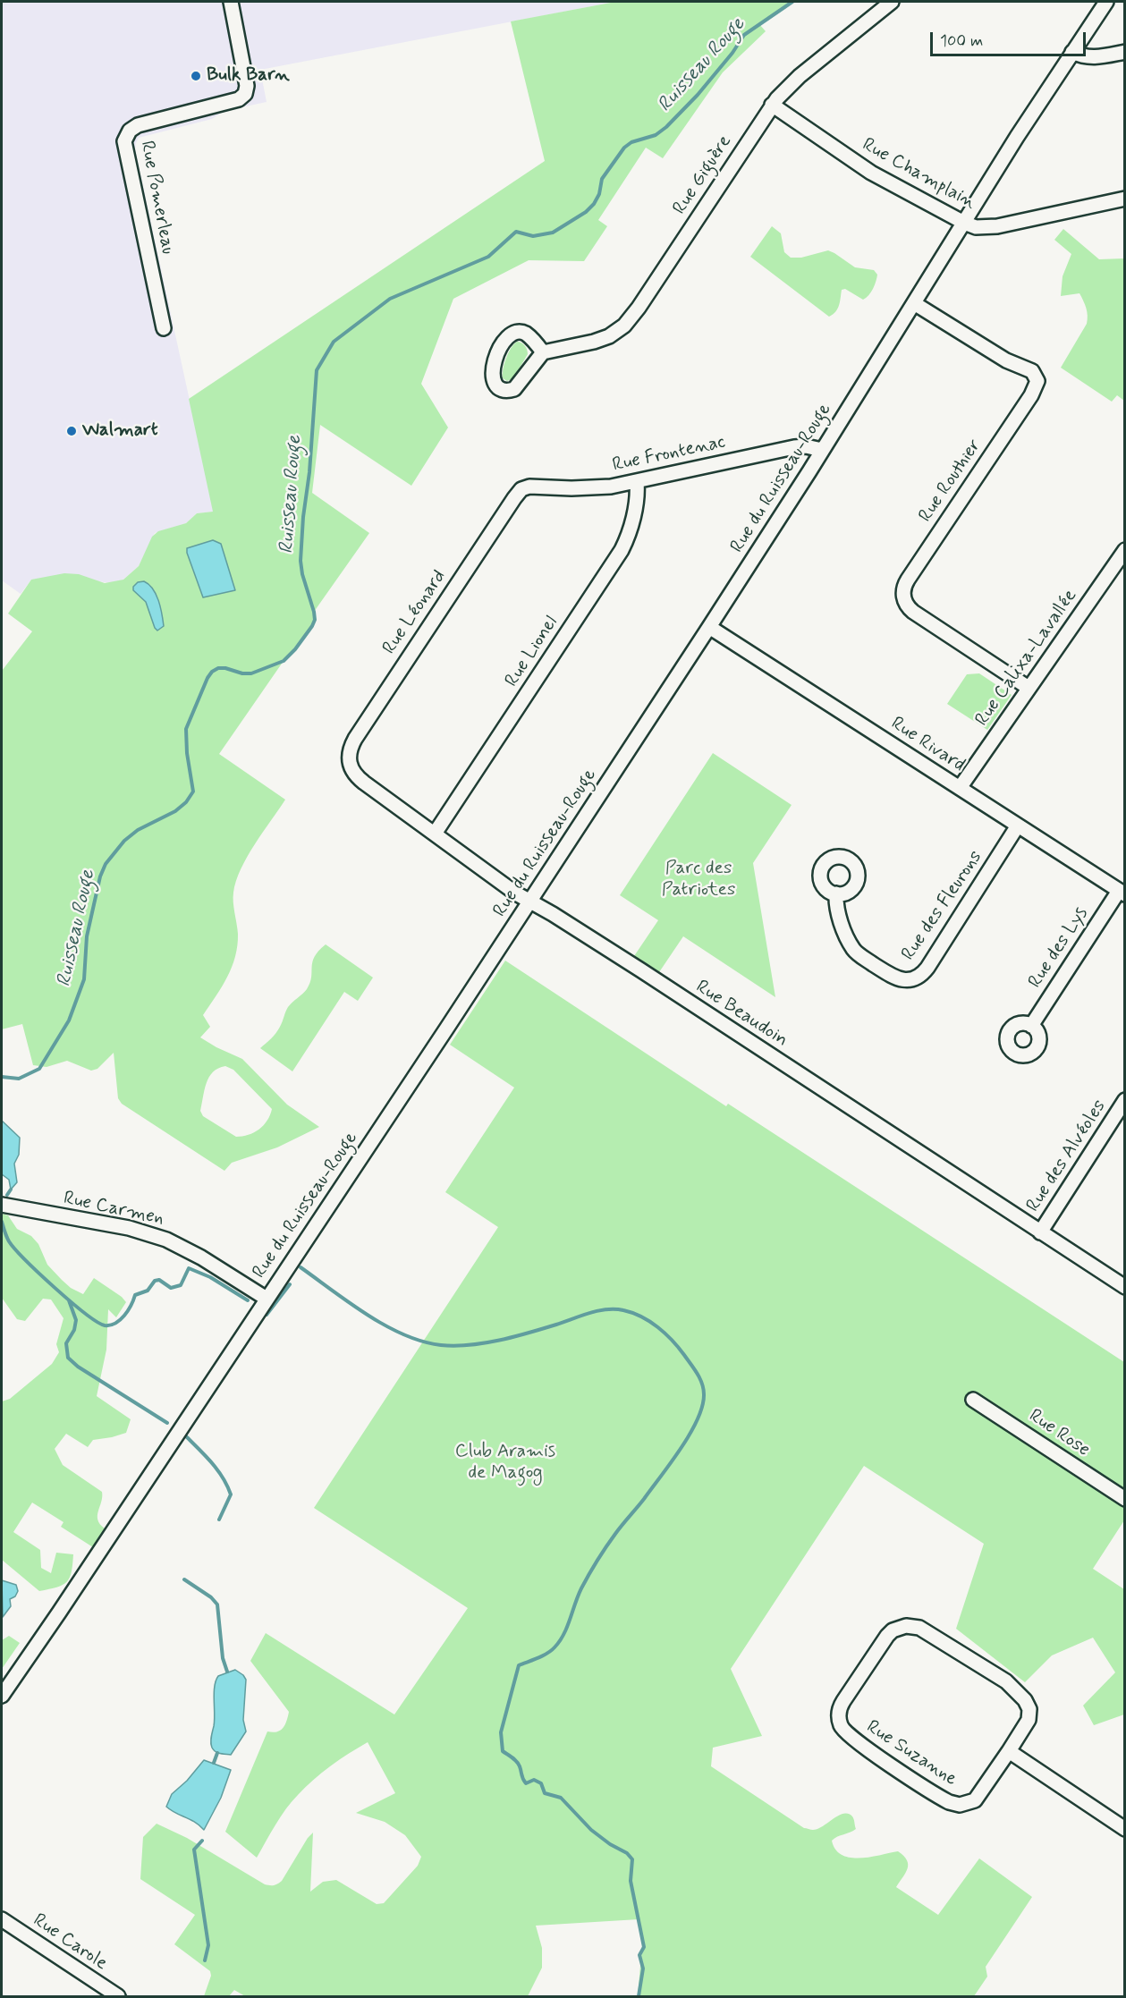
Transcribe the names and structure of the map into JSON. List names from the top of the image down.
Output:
{
  "streets": {
    "street": [
      "Rue Champlain",
      "Rue Giguère",
      "Rue Pomerleau",
      "Rue Frontenac",
      "Rue du Ruisseau-Rouge",
      "Rue Routhier",
      "Rue Léonard",
      "Rue Lionel",
      "Rue Calixa-Lavallée",
      "Rue Rivard",
      "Rue des Fleurons",
      "Rue des Lys",
      "Rue Beaudoin",
      "Rue des Alvéoles",
      "Rue Carmen",
      "Rue Rose",
      "Rue Suzanne",
      "Rue Carole"
    ]
  },
  "crossings": [
    ["Rue Champlain", "Rue Giguère"],
    ["Rue Champlain", "Rue du Ruisseau-Rouge"],
    ["Rue Frontenac", "Rue du Ruisseau-Rouge"],
    ["Rue Frontenac", "Rue Léonard"],
    ["Rue Frontenac", "Rue Lionel"],
    ["Rue du Ruisseau-Rouge", "Rue Routhier"],
    ["Rue du Ruisseau-Rouge", "Rue Rivard"],
    ["Rue du Ruisseau-Rouge", "Rue Beaudoin"],
    ["Rue du Ruisseau-Rouge", "Rue Carmen"],
    ["Rue Routhier", "Rue Calixa-Lavallée"],
    ["Rue Léonard", "Rue Beaudoin"],
    ["Rue Lionel", "Rue Beaudoin"],
    ["Rue Calixa-Lavallée", "Rue Rivard"],
    ["Rue Rivard", "Rue des Fleurons"],
    ["Rue Rivard", "Rue des Lys"],
    ["Rue Beaudoin", "Rue des Alvéoles"]
  ],
  "water": ["Ruisseau Rouge"],
  "parks": ["Parc des Patriotes", "Club Aramis de Magog"],
  "places": ["Bulk Barn", "Walmart"],
  "scale_bar": "100 m"
}
